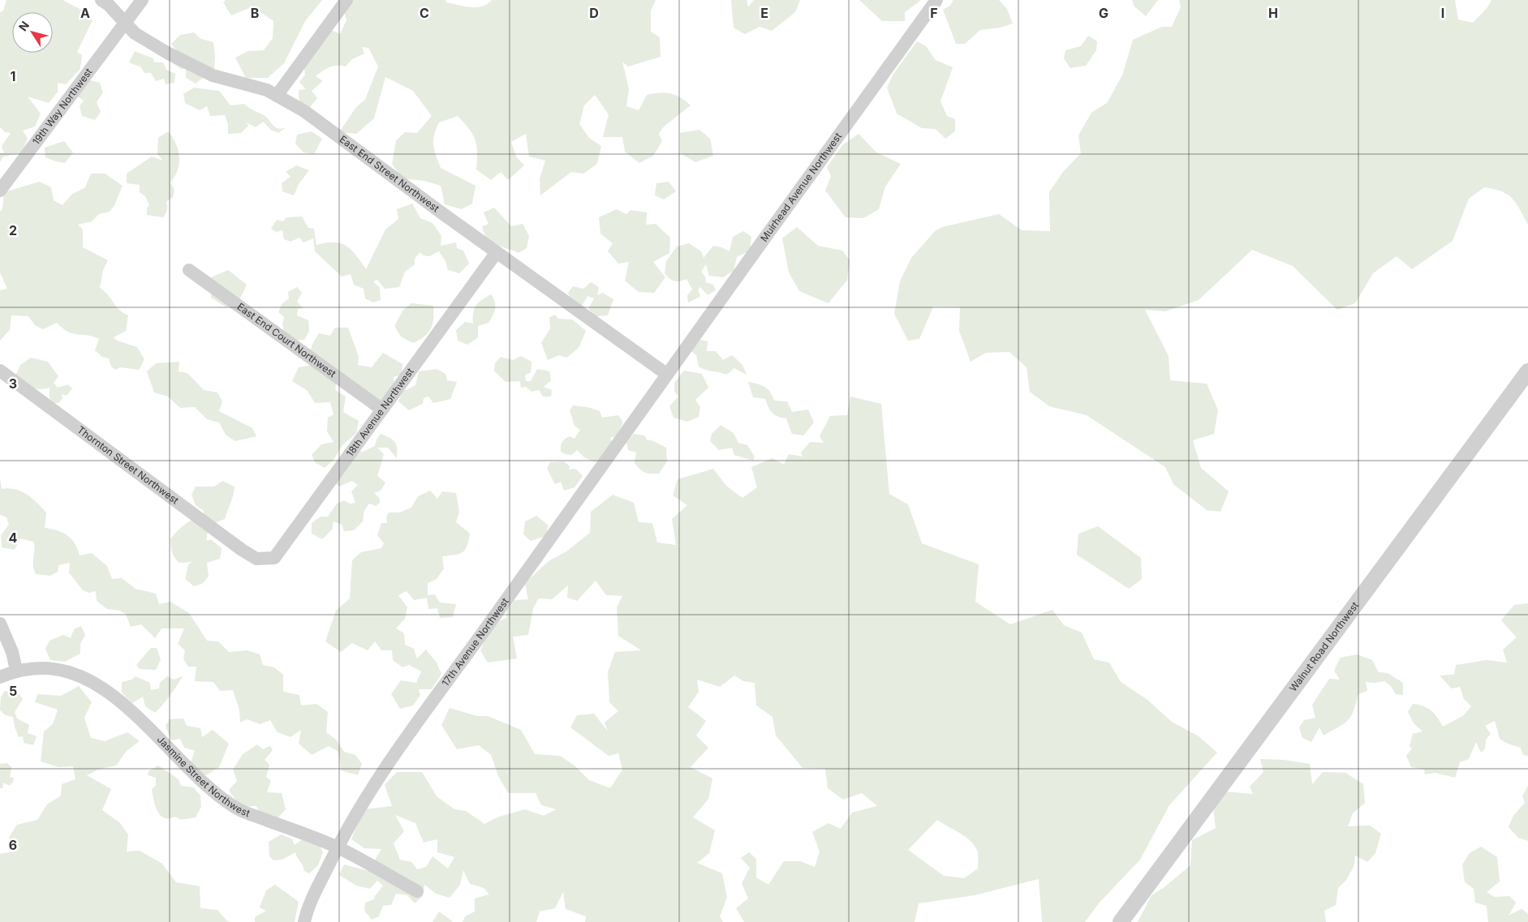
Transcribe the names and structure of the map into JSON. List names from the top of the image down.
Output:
{
  "streets": {
    "street": [
      "19th Way Northwest",
      "East End Street Northwest",
      "Muirhead Avenue Northwest",
      "East End Court Northwest",
      "18th Avenue Northwest",
      "Thornton Street Northwest",
      "17th Avenue Northwest",
      "Walnut Road Northwest",
      "Jasmine Street Northwest"
    ]
  },
  "crossings": [
    ["19th Way Northwest", "East End Street Northwest"],
    ["East End Street Northwest", "Muirhead Avenue Northwest"],
    ["East End Street Northwest", "18th Avenue Northwest"],
    ["East End Street Northwest", "17th Avenue Northwest"],
    ["Muirhead Avenue Northwest", "17th Avenue Northwest"],
    ["East End Court Northwest", "18th Avenue Northwest"],
    ["18th Avenue Northwest", "Thornton Street Northwest"],
    ["17th Avenue Northwest", "Jasmine Street Northwest"]
  ],
  "north": "top left",
  "grid": {
    "columns": [
      "A",
      "B",
      "C",
      "D",
      "E",
      "F",
      "G",
      "H",
      "I"
    ],
    "rows": [
      "1",
      "2",
      "3",
      "4",
      "5",
      "6"
    ]
  }
}
